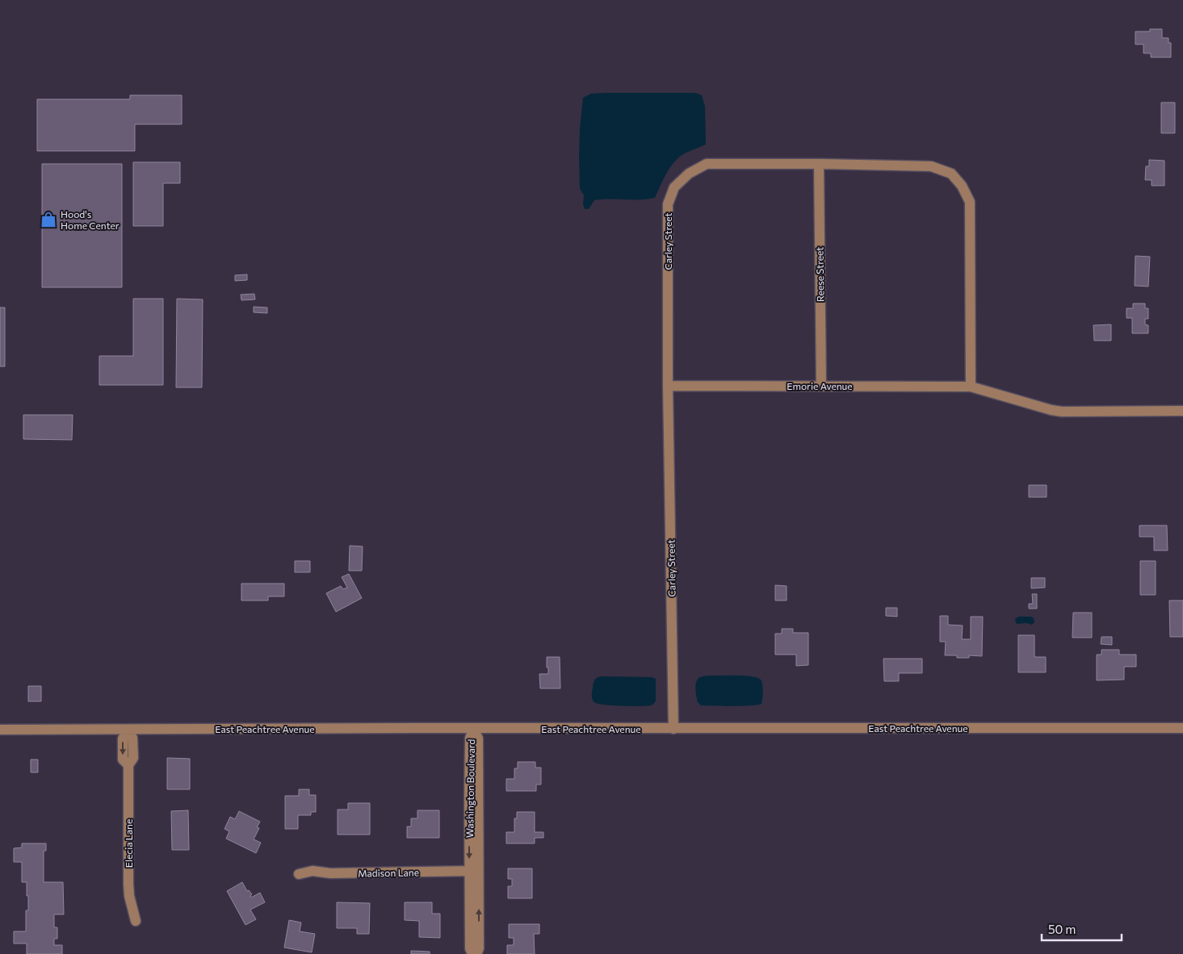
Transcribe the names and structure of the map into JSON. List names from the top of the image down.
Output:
{
  "streets": {
    "street": [
      "Carley Street",
      "Reese Street",
      "Emorie Avenue",
      "East Peachtree Avenue",
      "Washington Boulevard",
      "Elecia Lane",
      "Madison Lane"
    ]
  },
  "crossings": [
    ["Carley Street", "Reese Street"],
    ["Carley Street", "Emorie Avenue"],
    ["Carley Street", "East Peachtree Avenue"],
    ["Reese Street", "Emorie Avenue"],
    ["East Peachtree Avenue", "Washington Boulevard"],
    ["East Peachtree Avenue", "Elecia Lane"],
    ["Washington Boulevard", "Madison Lane"]
  ],
  "places": {
    "shop": ["Hood's Home Center"]
  },
  "scale_bar": "50 m"
}
